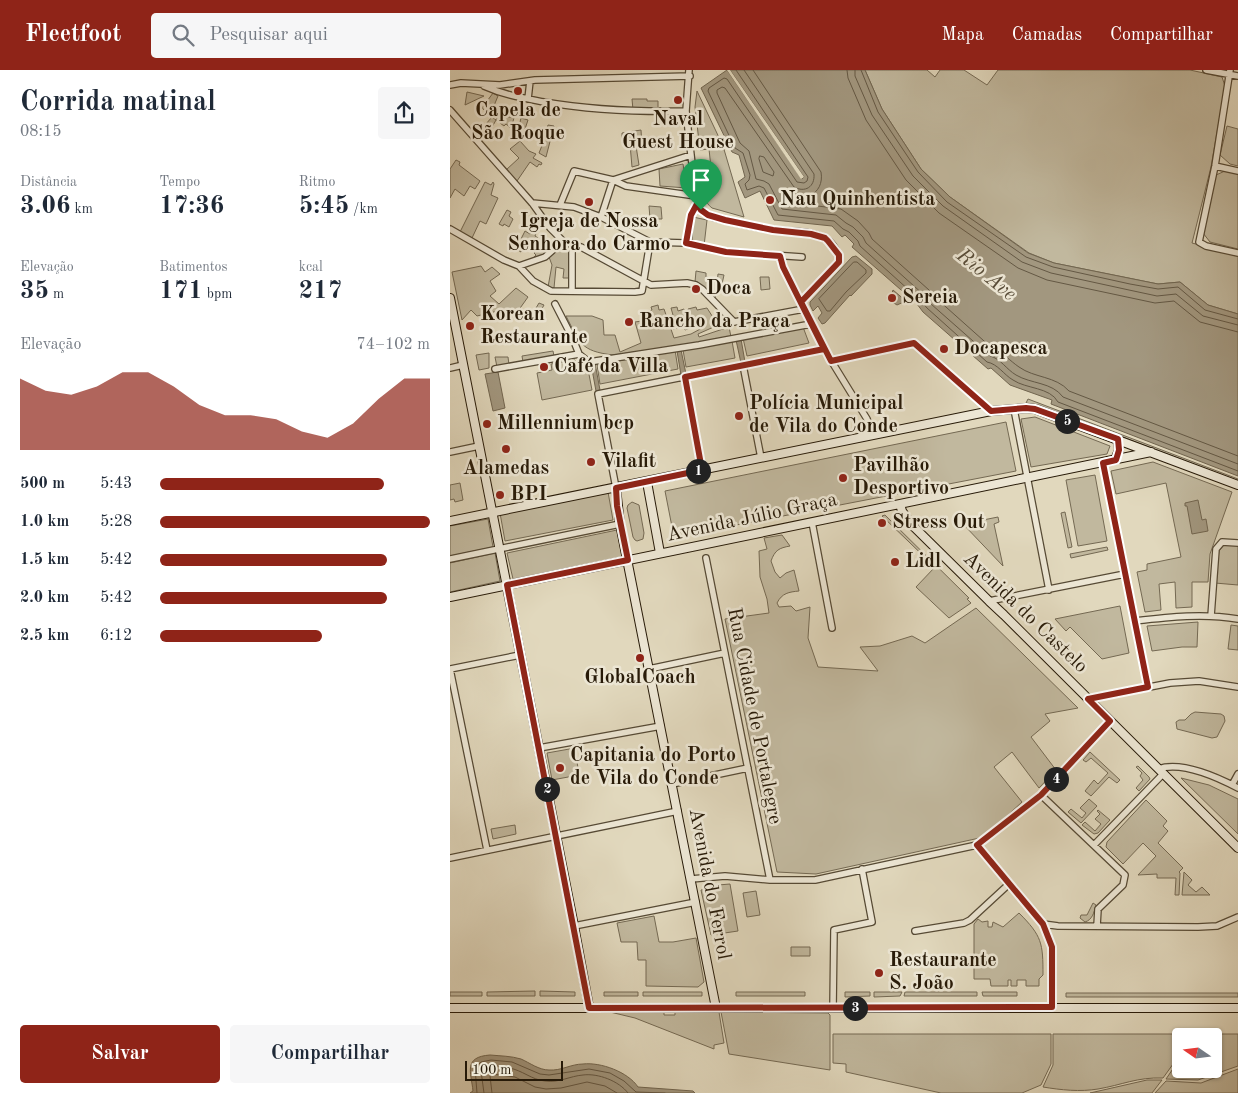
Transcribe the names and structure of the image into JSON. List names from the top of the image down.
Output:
{
  "streets": {
    "street": [
      "Avenida Júlio Graça",
      "Avenida do Castelo",
      "Rua Cidade de Portalegre",
      "Avenida do Ferrol"
    ]
  },
  "crossings": [
    ["Avenida Júlio Graça", "Avenida do Castelo"],
    ["Avenida Júlio Graça", "Avenida do Ferrol"]
  ],
  "water": ["Rio Ave"],
  "places": [
    "Capela de São Roque",
    "Naval Guest House",
    "Nau Quinhentista",
    "Igreja de Nossa Senhora do Carmo",
    "Doca",
    "Sereia",
    "Rancho da Praça",
    "Korean Restaurante",
    "Docapesca",
    "Café da Villa",
    "Polícia Municipal de Vila do Conde",
    "Millennium bcp",
    "Alamedas",
    "Vilafit",
    "Pavilhão Desportivo",
    "BPI",
    "Stress Out",
    "Lidl",
    "GlobalCoach",
    "Capitania do Porto de Vila do Conde",
    "Restaurante S. João"
  ],
  "scale_bar": "100 m",
  "north": "left",
  "page": {
    "header": "Fleetfoot",
    "search": "Pesquisar aqui",
    "nav": ["Mapa", "Camadas", "Compartilhar"],
    "heading": ["Corrida matinal", "08:15"],
    "stats": [
      ["Distância", "3.06 km"],
      ["Tempo", "17:36"],
      ["Ritmo", "5:45 /km"],
      ["Elevação", "35 m"],
      ["Batimentos", "171 bpm"],
      ["kcal", "217"]
    ],
    "chart": ["Elevação", "74–102 m"],
    "pins": [
      "5",
      "1",
      "4",
      "2",
      "3"
    ],
    "list": [
      {
        "name": "500 m",
        "note": "5:43"
      },
      {
        "name": "1.0 km",
        "note": "5:28"
      },
      {
        "name": "1.5 km",
        "note": "5:42"
      },
      {
        "name": "2.0 km",
        "note": "5:42"
      },
      {
        "name": "2.5 km",
        "note": "6:12"
      }
    ],
    "buttons": ["Salvar", "Compartilhar"],
    "scale": "100 m"
  }
}
